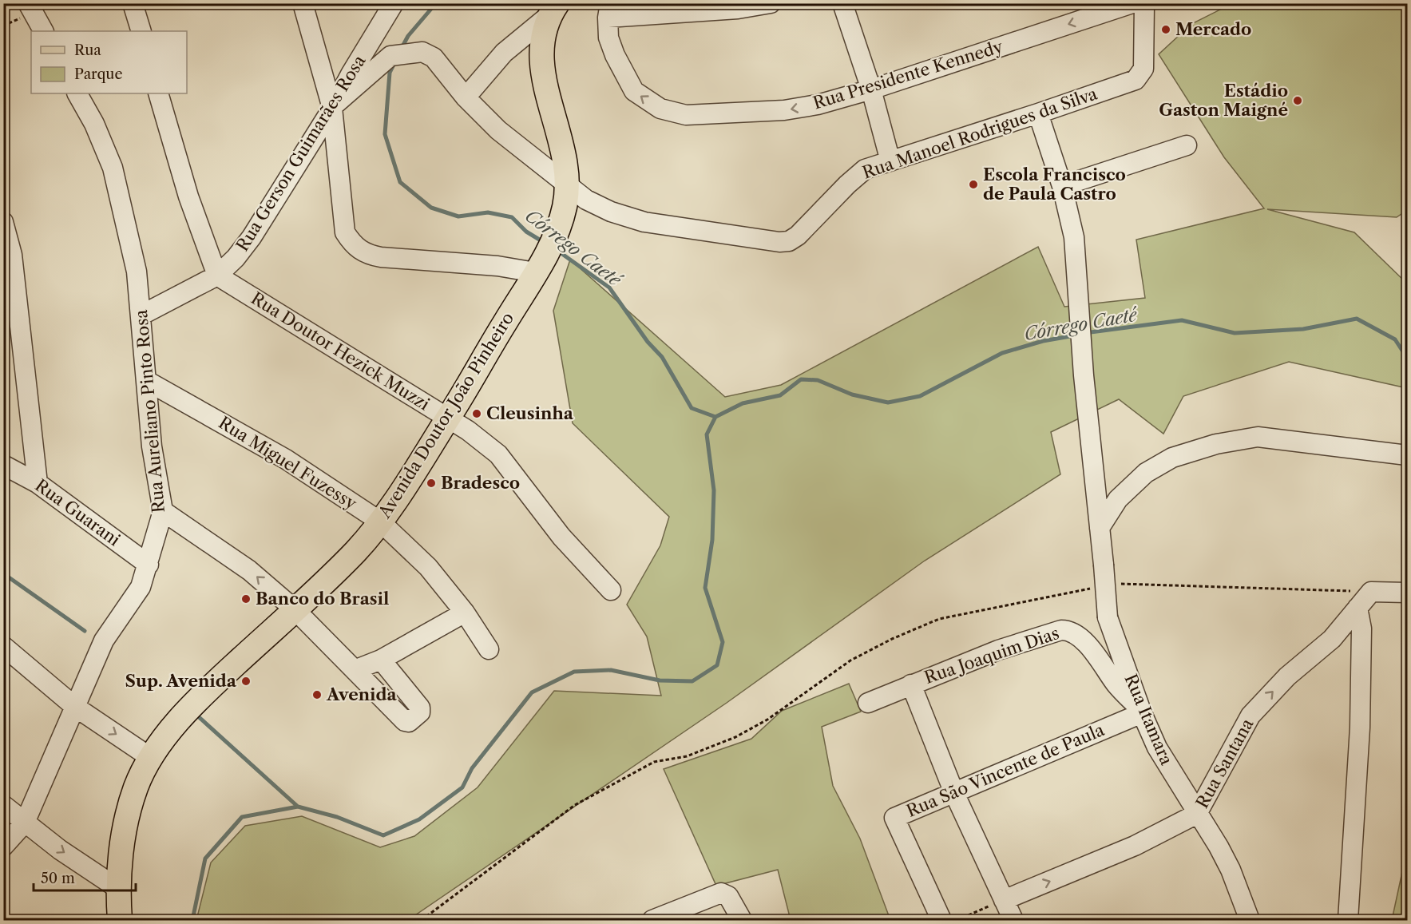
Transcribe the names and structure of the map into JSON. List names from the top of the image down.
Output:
{
  "streets": {
    "main road": ["Avenida Doutor João Pinheiro"],
    "street": [
      "Rua Presidente Kennedy",
      "Rua Manoel Rodrigues da Silva",
      "Rua Gerson Guimarães Rosa",
      "Rua Doutor Hezick Muzzi",
      "Rua Aureliano Pinto Rosa",
      "Rua Miguel Fuzessy",
      "Rua Guarani",
      "Rua Joaquim Dias",
      "Rua Itamara",
      "Rua Santana",
      "Rua São Vincente de Paula"
    ]
  },
  "crossings": [
    ["Rua Manoel Rodrigues da Silva", "Rua Gerson Guimarães Rosa"],
    ["Rua Manoel Rodrigues da Silva", "Avenida Doutor João Pinheiro"],
    ["Rua Gerson Guimarães Rosa", "Rua Doutor Hezick Muzzi"],
    ["Rua Gerson Guimarães Rosa", "Rua Aureliano Pinto Rosa"],
    ["Rua Doutor Hezick Muzzi", "Avenida Doutor João Pinheiro"],
    ["Rua Aureliano Pinto Rosa", "Rua Miguel Fuzessy"],
    ["Rua Aureliano Pinto Rosa", "Rua Guarani"],
    ["Avenida Doutor João Pinheiro", "Rua Miguel Fuzessy"],
    ["Rua Joaquim Dias", "Rua Itamara"],
    ["Rua Joaquim Dias", "Rua São Vincente de Paula"],
    ["Rua Itamara", "Rua Santana"],
    ["Rua Itamara", "Rua São Vincente de Paula"]
  ],
  "one_way": ["Rua Presidente Kennedy", "Rua Santana"],
  "water": ["Córrego Caeté"],
  "places": [
    "Mercado",
    "Estádio Gaston Maigné",
    "Escola Francisco de Paula Castro",
    "Cleusinha",
    "Bradesco",
    "Banco do Brasil",
    "Sup. Avenida",
    "Avenida"
  ],
  "legend": ["Rua", "Parque"],
  "scale_bar": "50 m"
}
